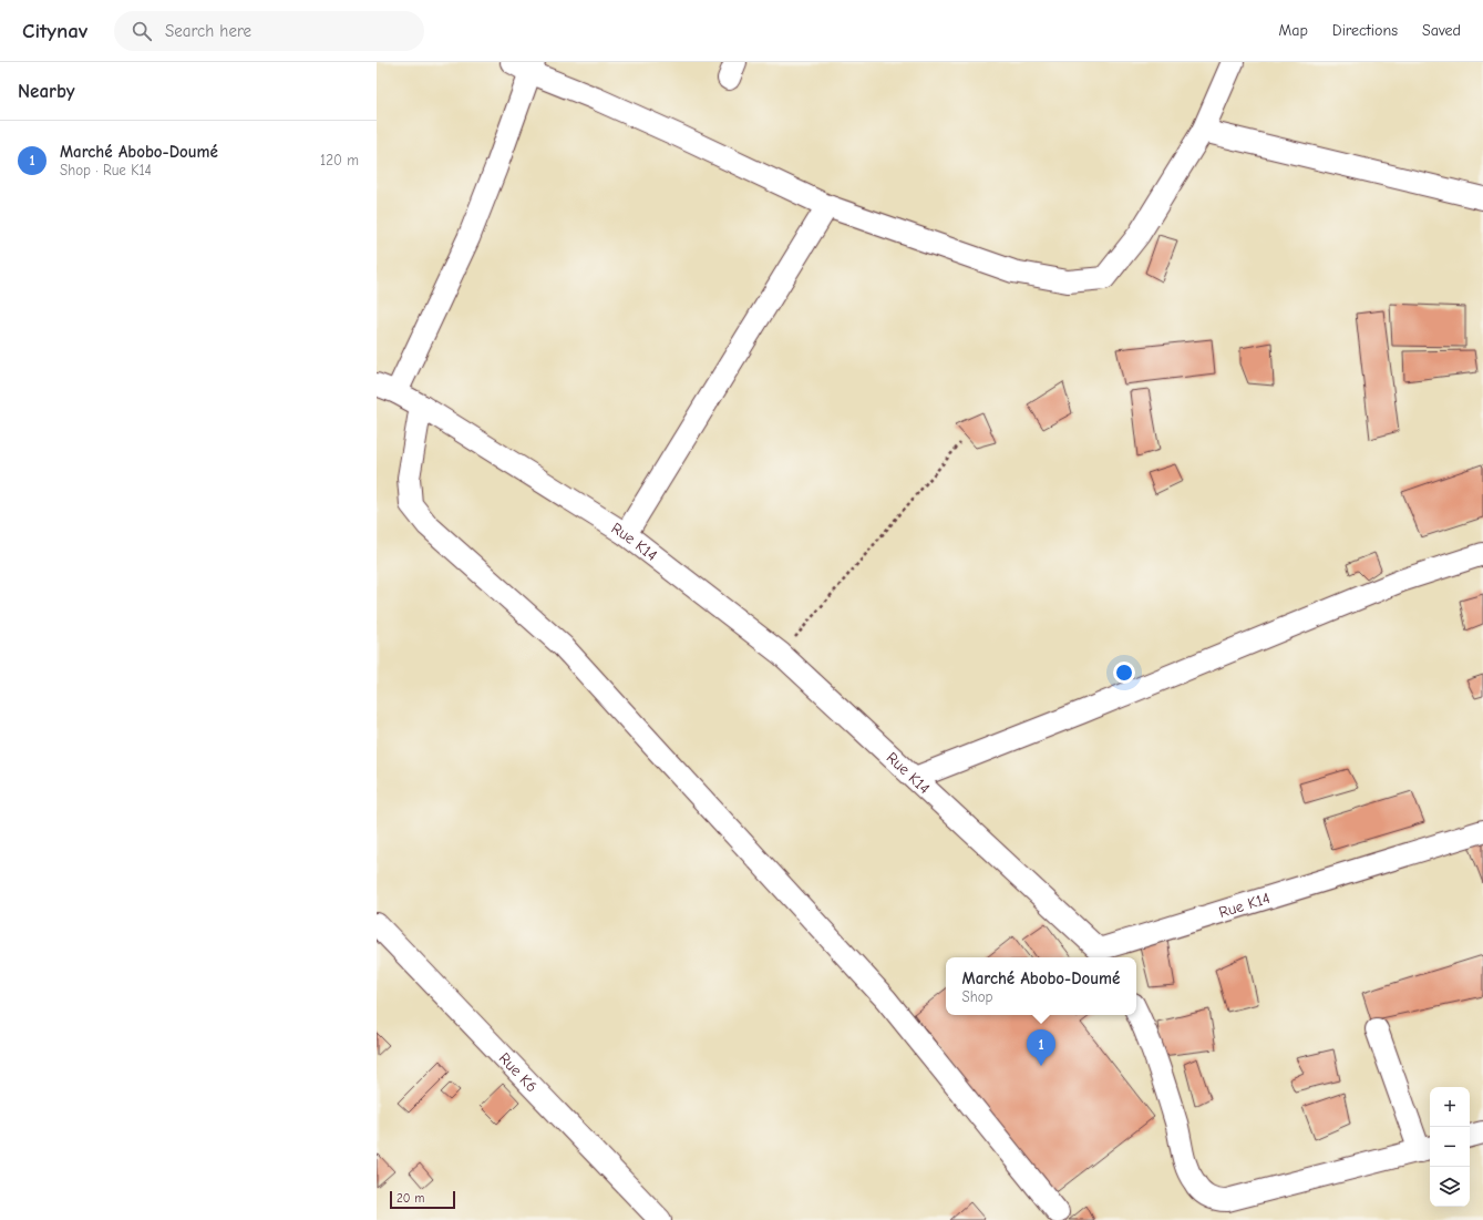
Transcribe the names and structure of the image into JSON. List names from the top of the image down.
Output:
{
  "streets": {
    "street": ["Rue K14", "Rue K6"]
  },
  "scale_bar": "20 m",
  "page": {
    "header": "Citynav",
    "search": "Search here",
    "nav": ["Map", "Directions", "Saved"],
    "heading": "Nearby",
    "list": [
      {
        "mark": "1",
        "name": "Marché Abobo-Doumé",
        "note": "Shop · Rue K14",
        "value": "120 m"
      }
    ],
    "popup": ["Marché Abobo-Doumé", "Shop"],
    "pins": "1",
    "map_buttons": ["+", "−"],
    "scale": "20 m"
  }
}
